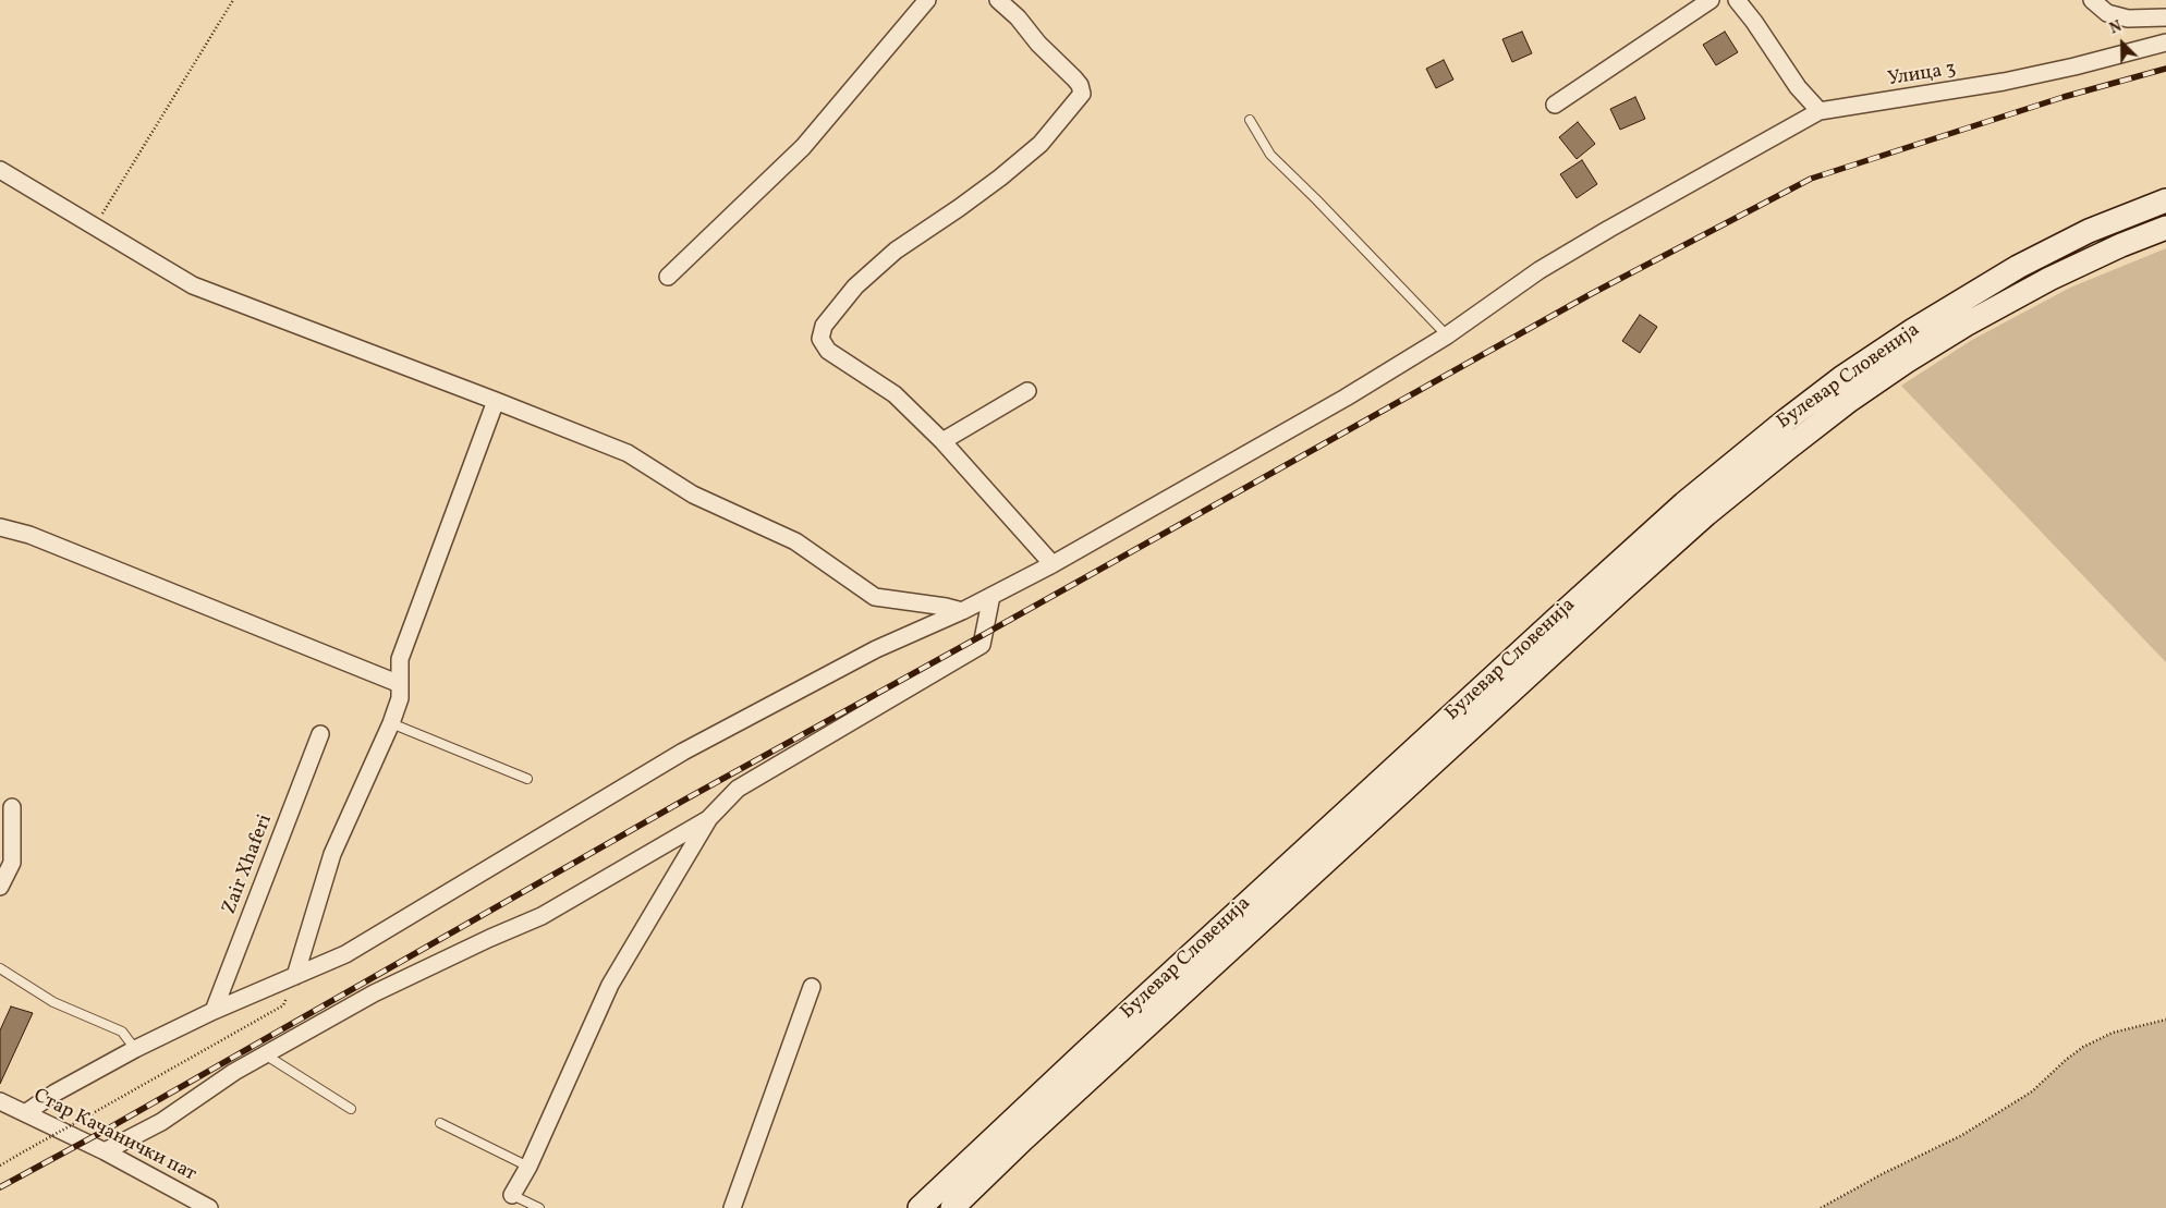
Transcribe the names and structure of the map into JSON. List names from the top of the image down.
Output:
{
  "streets": {
    "street": [
      "Улица 3",
      "Булевар Словенија",
      "Zair Xhaferi",
      "Стар Качанички пат"
    ]
  },
  "crossings": [
    ["Улица 3", "Zair Xhaferi"],
    ["Улица 3", "Стар Качанички пат"]
  ],
  "north": "top left"
}
